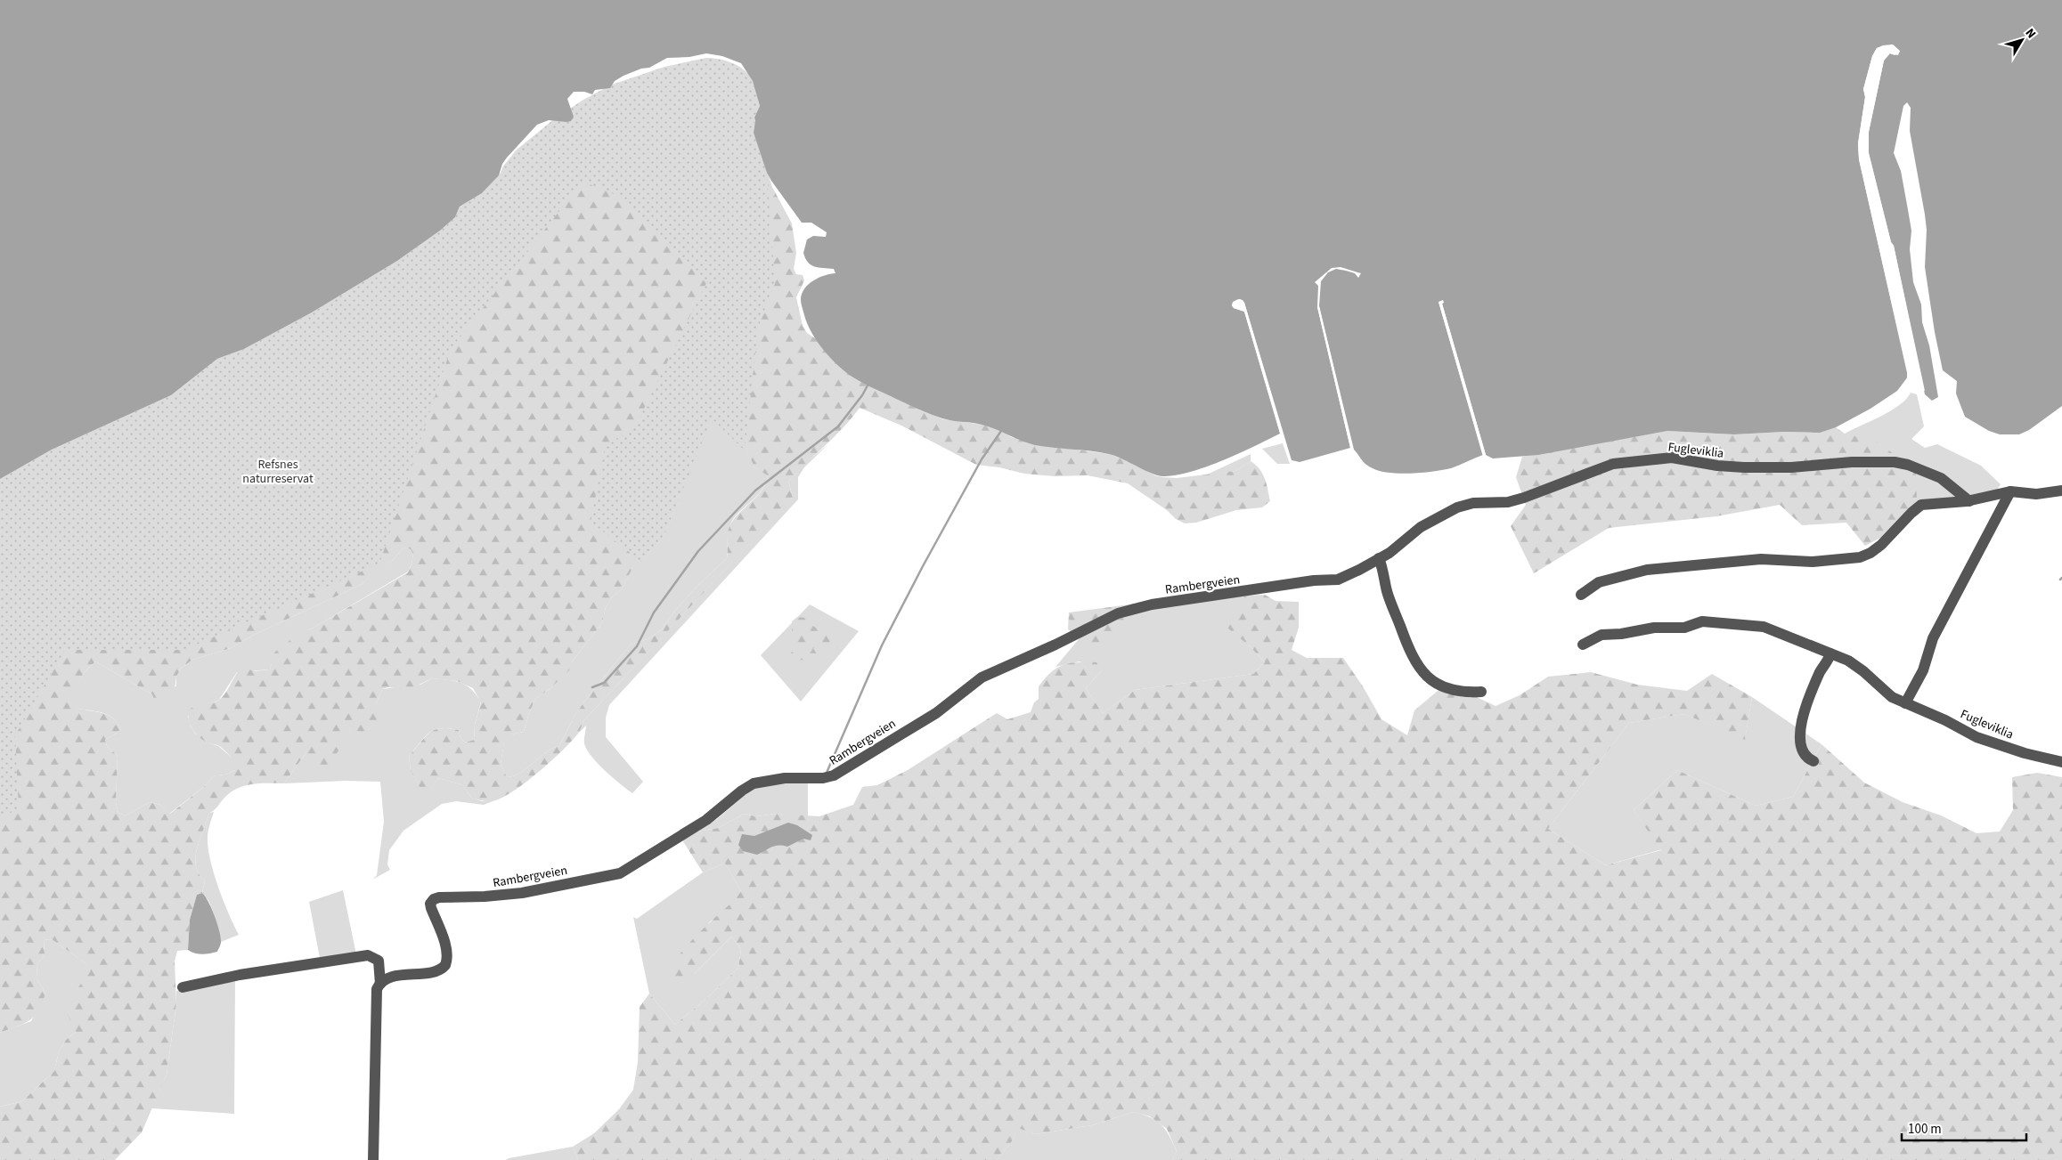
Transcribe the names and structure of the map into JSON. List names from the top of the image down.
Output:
{
  "streets": {
    "street": ["Fugleviklia", "Rambergveien"]
  },
  "crossings": [
    ["Fugleviklia", "Rambergveien"]
  ],
  "parks": ["Refsnes naturreservat"],
  "scale_bar": "100 m",
  "north": "top right"
}
